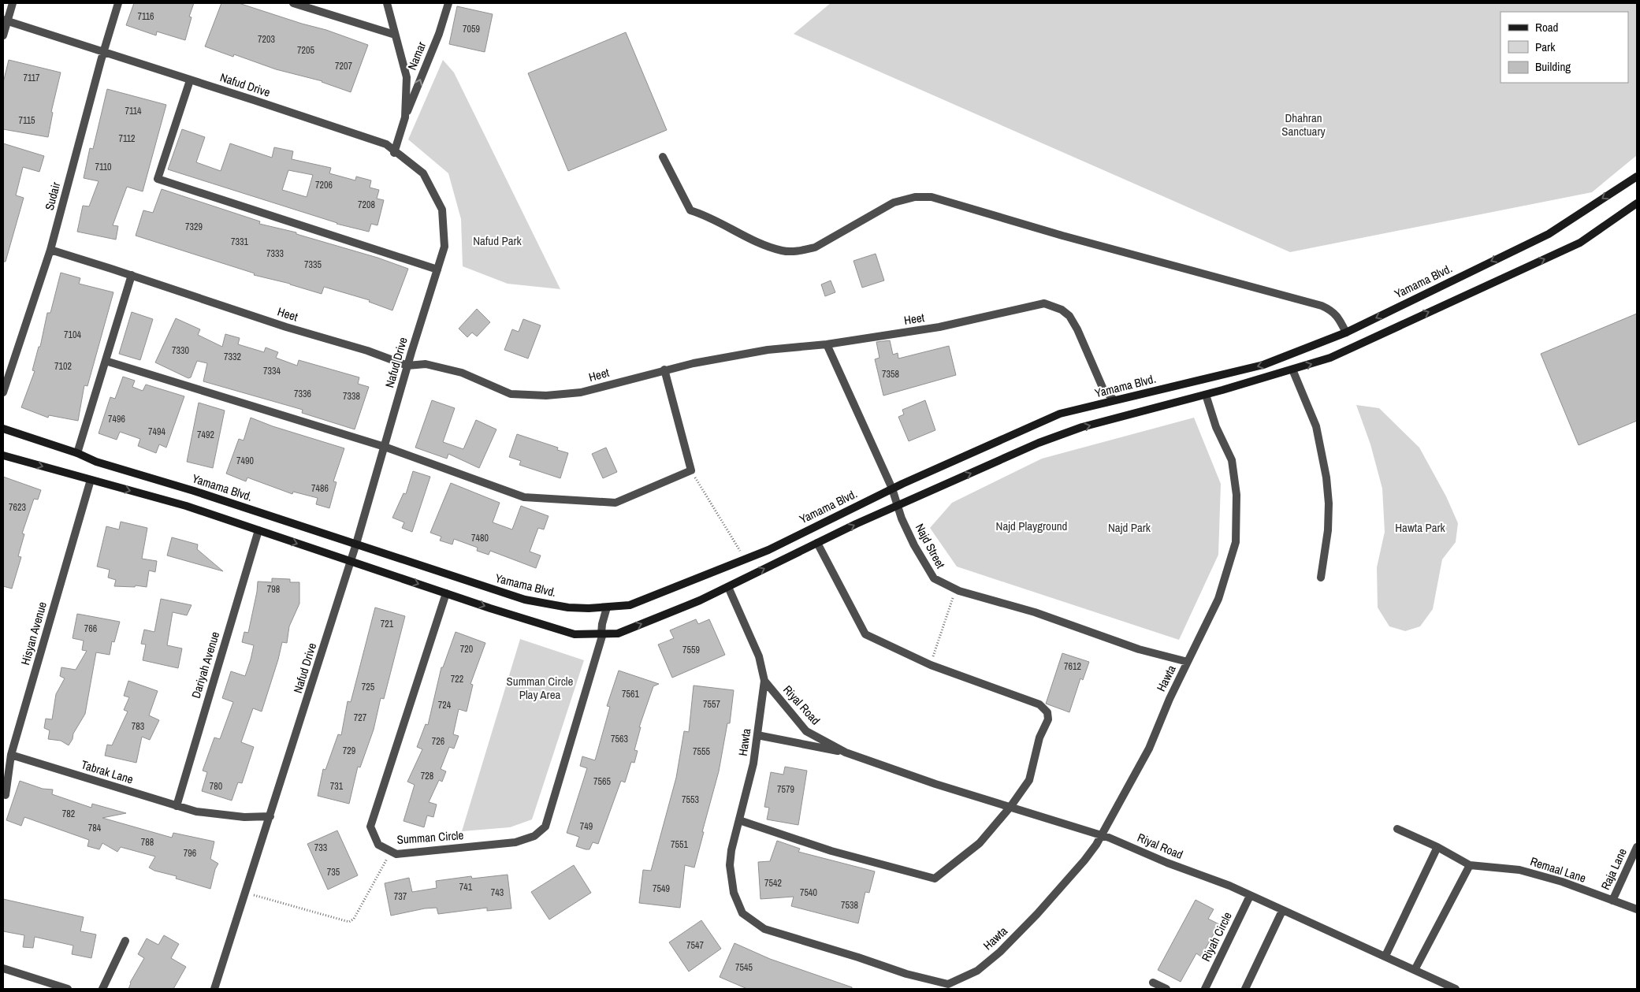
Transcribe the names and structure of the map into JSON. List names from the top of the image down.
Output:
{
  "streets": {
    "main road": ["Yamama Blvd."],
    "street": [
      "Namar",
      "Nafud Drive",
      "Sudair",
      "Heet",
      "Najd Street",
      "Hisyan Avenue",
      "Dariyah Avenue",
      "Hawta",
      "Riyal Road",
      "Tabrak Lane",
      "Summan Circle",
      "Raja Lane",
      "Remaal Lane",
      "Riyah Circle"
    ]
  },
  "crossings": [
    ["Namar", "Nafud Drive"],
    ["Nafud Drive", "Sudair"],
    ["Nafud Drive", "Yamama Blvd."],
    ["Nafud Drive", "Heet"],
    ["Nafud Drive", "Tabrak Lane"],
    ["Sudair", "Heet"],
    ["Yamama Blvd.", "Heet"],
    ["Yamama Blvd.", "Najd Street"],
    ["Yamama Blvd.", "Summan Circle"],
    ["Heet", "Najd Street"],
    ["Najd Street", "Hawta"],
    ["Hisyan Avenue", "Tabrak Lane"],
    ["Dariyah Avenue", "Tabrak Lane"],
    ["Hawta", "Riyal Road"],
    ["Riyal Road", "Riyah Circle"],
    ["Raja Lane", "Remaal Lane"]
  ],
  "one_way": ["Namar"],
  "parks": [
    "Dhahran Sanctuary",
    "Nafud Park",
    "Najd Playground",
    "Najd Park",
    "Hawta Park",
    "Summan Circle Play Area"
  ],
  "house_numbers": [
    "7116",
    "7059",
    "7203",
    "7205",
    "7207",
    "7117",
    "7114",
    "7115",
    "7112",
    "7110",
    "7206",
    "7208",
    "7329",
    "7331",
    "7333",
    "7335",
    "7104",
    "7330",
    "7332",
    "7102",
    "7334",
    "7358",
    "7336",
    "7338",
    "7496",
    "7494",
    "7492",
    "7490",
    "7486",
    "7623",
    "7480",
    "798",
    "721",
    "766",
    "720",
    "7559",
    "7612",
    "722",
    "725",
    "7561",
    "7557",
    "724",
    "727",
    "783",
    "7563",
    "726",
    "729",
    "7555",
    "728",
    "7565",
    "780",
    "731",
    "7579",
    "7553",
    "782",
    "749",
    "784",
    "788",
    "7551",
    "733",
    "796",
    "735",
    "7542",
    "741",
    "7549",
    "743",
    "7540",
    "737",
    "7538",
    "7547",
    "7545"
  ],
  "legend": ["Road", "Park", "Building"]
}
